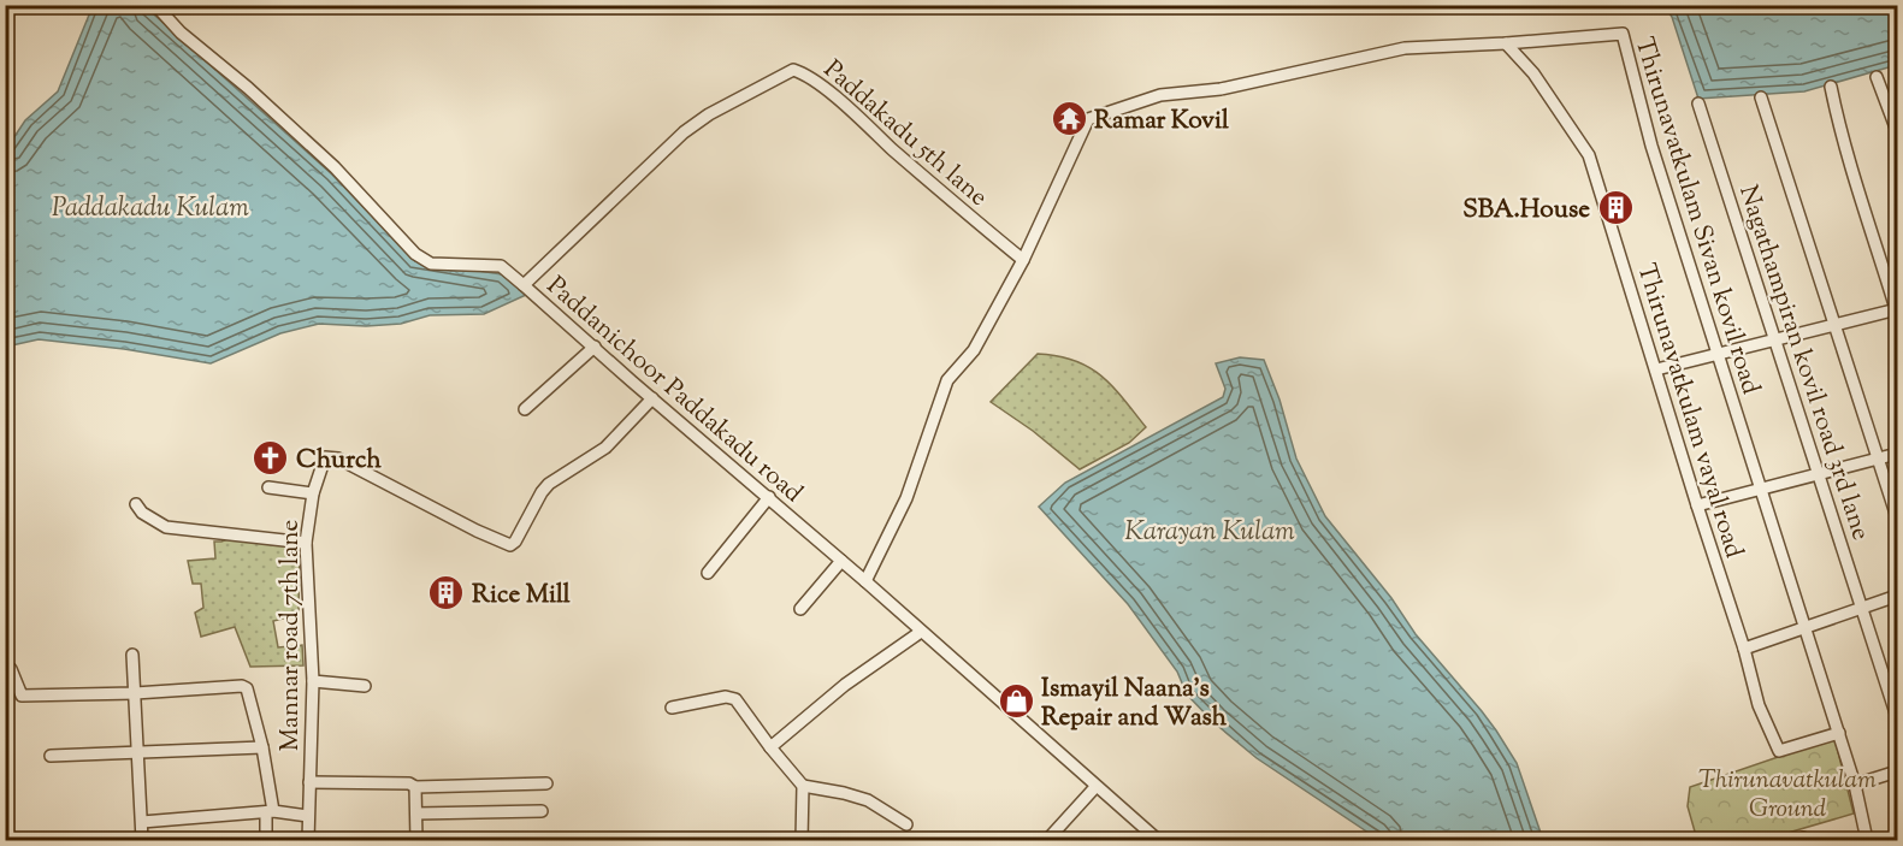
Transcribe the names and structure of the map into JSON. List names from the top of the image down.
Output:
{
  "streets": {
    "street": [
      "Paddakadu 5th lane",
      "Thirunavatkulam Sivan kovil road",
      "Nagathampiran kovil road 3rd lane",
      "Paddanichoor Paddakadu road",
      "Thirunavatkulam vayal road",
      "Mannar road 7th lane"
    ]
  },
  "crossings": [
    ["Paddakadu 5th lane", "Thirunavatkulam Sivan kovil road"],
    ["Paddakadu 5th lane", "Paddanichoor Paddakadu road"],
    ["Thirunavatkulam Sivan kovil road", "Paddanichoor Paddakadu road"],
    ["Thirunavatkulam Sivan kovil road", "Thirunavatkulam vayal road"],
    ["Paddanichoor Paddakadu road", "Mannar road 7th lane"]
  ],
  "water": ["Paddakadu Kulam", "Karayan Kulam"],
  "parks": ["Thirunavatkulam Ground"],
  "places": {
    "temple": ["Ramar Kovil"],
    "building": ["SBA.House", "Rice Mill"],
    "church": ["Church"],
    "shop": ["Ismayil Naana's Repair and Wash"]
  }
}
